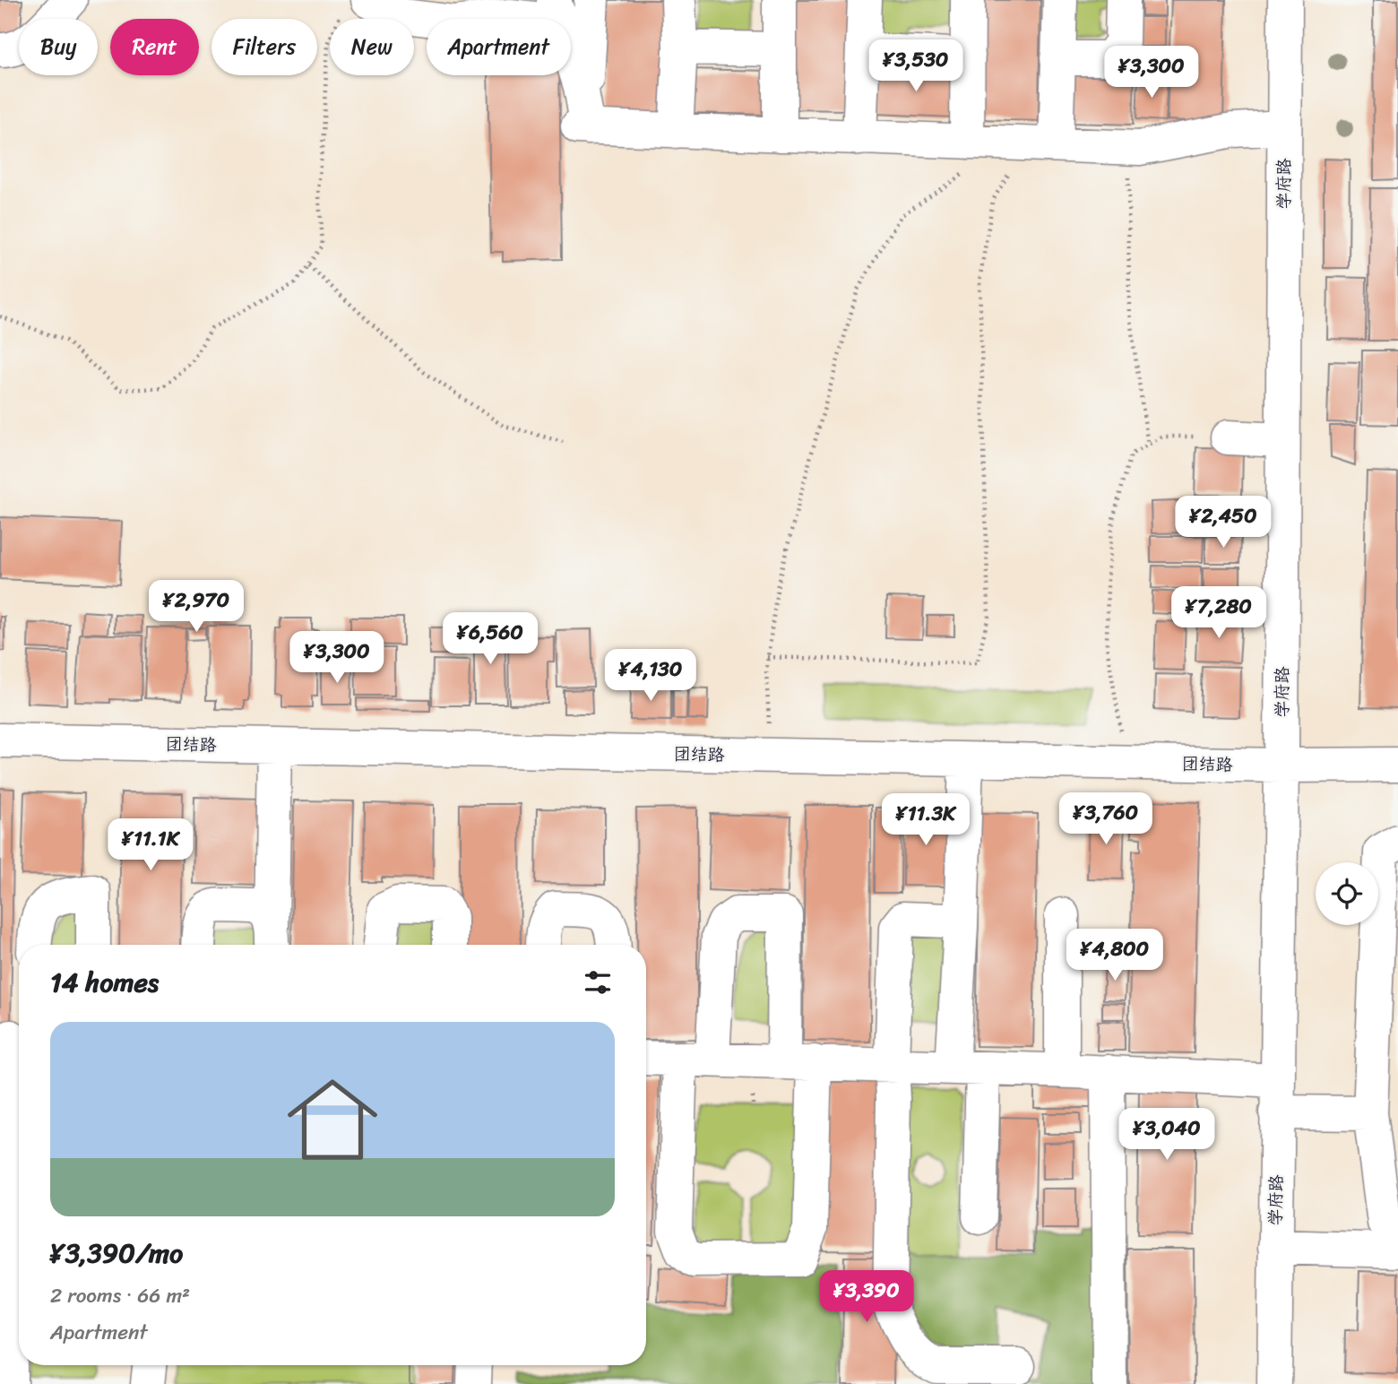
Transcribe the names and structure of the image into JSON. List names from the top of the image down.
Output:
{
  "streets": {
    "street": ["学府路", "团结路"]
  },
  "crossings": [
    ["学府路", "团结路"]
  ],
  "page": {
    "chip": [
      "Buy",
      "Rent",
      "Filters",
      "New",
      "Apartment"
    ],
    "price": [
      "¥3,530",
      "¥3,300",
      "¥2,450",
      "¥2,970",
      "¥7,280",
      "¥6,560",
      "¥3,300",
      "¥4,130",
      "¥3,760",
      "¥11.3K",
      "¥11.1K",
      "¥4,800",
      "¥3,040",
      "¥3,390"
    ],
    "heading": "14 homes",
    "list": [
      {
        "name": "¥3,390/mo",
        "note": "2 rooms · 66 m² · Apartment"
      }
    ]
  }
}
